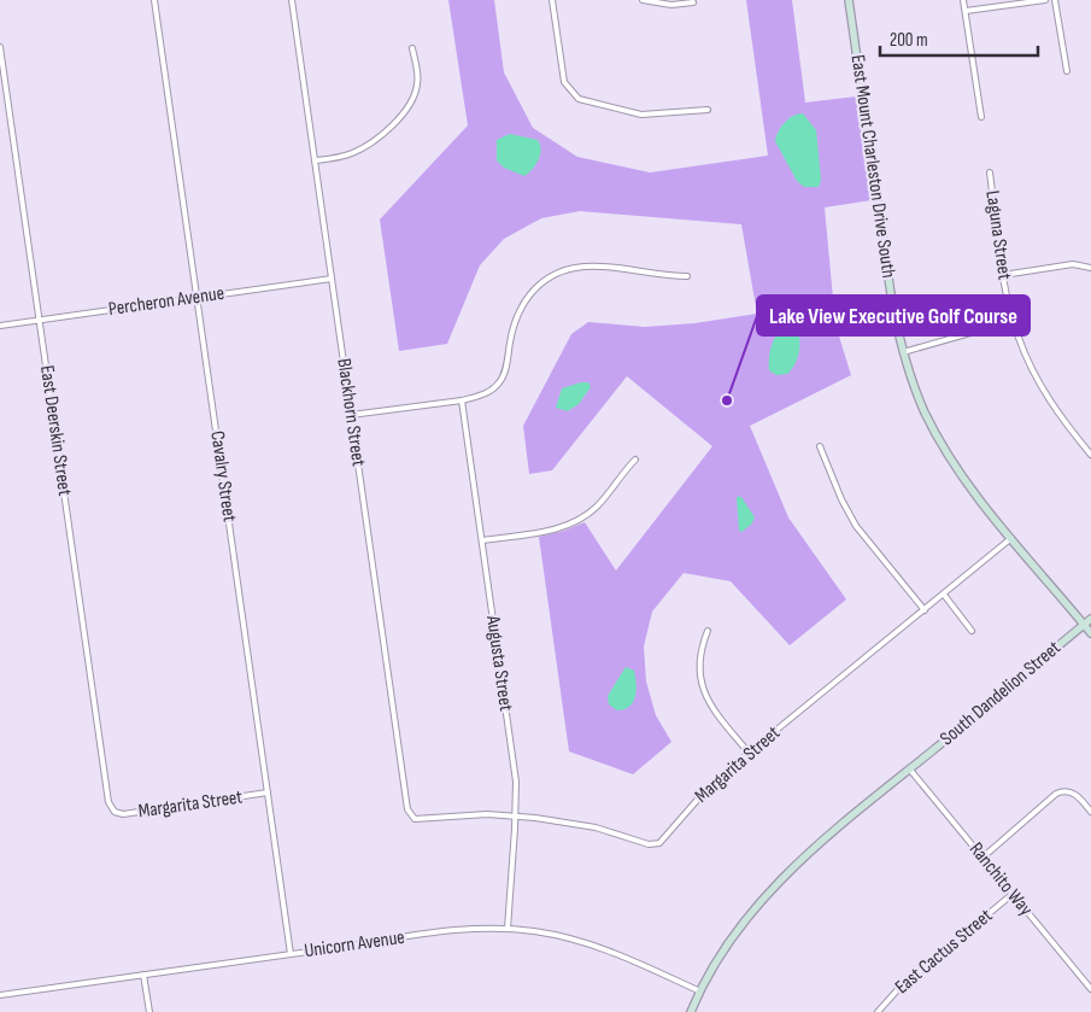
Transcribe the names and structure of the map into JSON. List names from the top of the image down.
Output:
{
  "streets": {
    "street": [
      "East Mount Charleston Drive South",
      "Laguna Street",
      "Percheron Avenue",
      "Blackhorn Street",
      "East Deerskin Street",
      "Cavalry Street",
      "Augusta Street",
      "South Dandelion Street",
      "Margarita Street",
      "Ranchito Way",
      "Unicorn Avenue",
      "East Cactus Street"
    ]
  },
  "crossings": [
    ["East Mount Charleston Drive South", "South Dandelion Street"],
    ["East Mount Charleston Drive South", "Margarita Street"],
    ["Percheron Avenue", "Blackhorn Street"],
    ["Percheron Avenue", "East Deerskin Street"],
    ["Percheron Avenue", "Cavalry Street"],
    ["Blackhorn Street", "Margarita Street"],
    ["East Deerskin Street", "Margarita Street"],
    ["Cavalry Street", "Margarita Street"],
    ["Cavalry Street", "Unicorn Avenue"],
    ["Augusta Street", "Margarita Street"],
    ["Augusta Street", "Unicorn Avenue"],
    ["South Dandelion Street", "Ranchito Way"],
    ["South Dandelion Street", "Unicorn Avenue"],
    ["Ranchito Way", "East Cactus Street"]
  ],
  "places": ["Lake View Executive Golf Course"],
  "scale_bar": "200 m"
}
